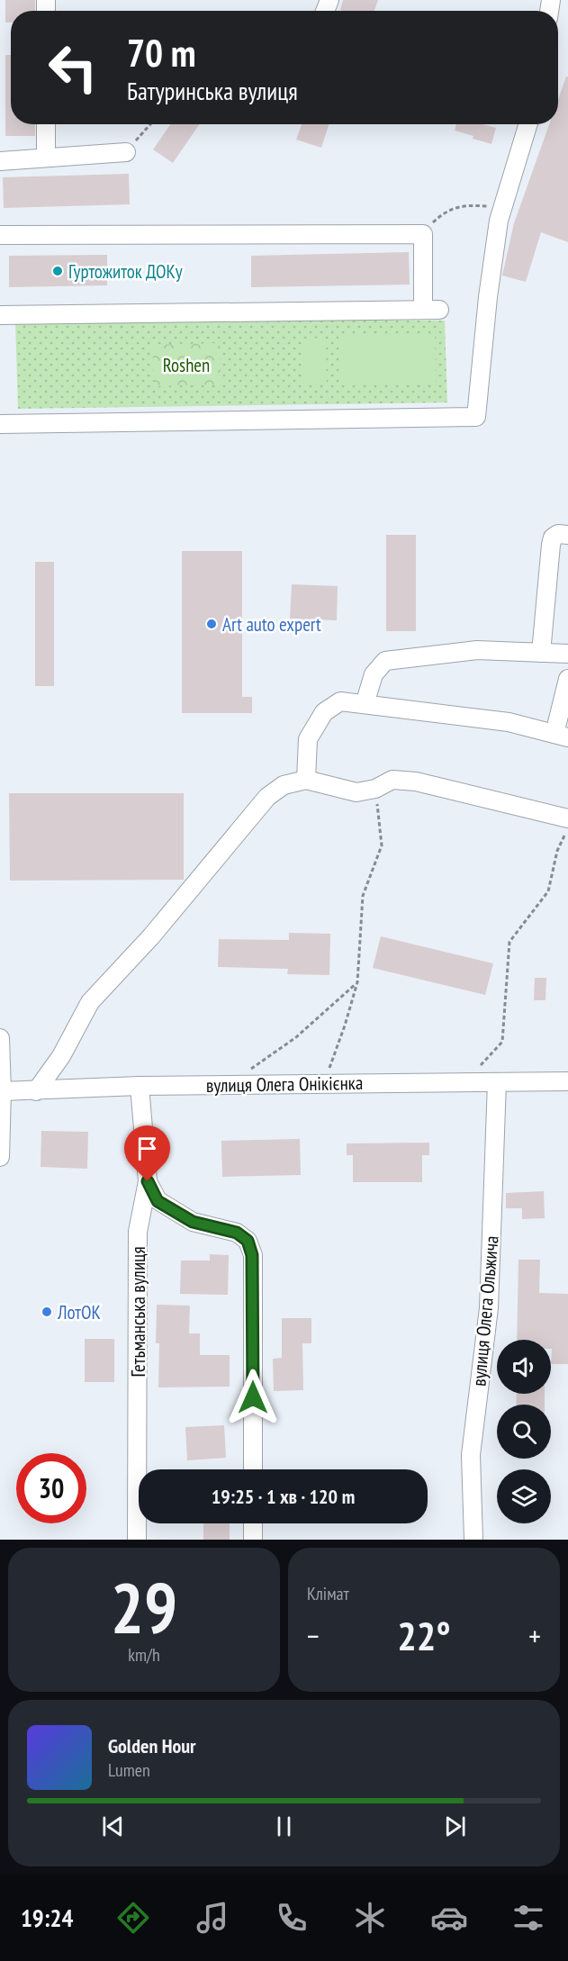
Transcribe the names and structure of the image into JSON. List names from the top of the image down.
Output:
{
  "streets": {
    "street": ["вулиця Олега Онікієнка", "вулиця Олега Ольжича", "Гетьманська вулиця"]
  },
  "crossings": [
    ["вулиця Олега Онікієнка", "вулиця Олега Ольжича"],
    ["вулиця Олега Онікієнка", "Гетьманська вулиця"]
  ],
  "parks": ["Roshen"],
  "places": ["Гуртожиток ДОКу", "Art auto expert", "ЛотОК"],
  "page": {
    "turn": ["70 m", "Батуринська вулиця"],
    "limit": "30",
    "trip": "19:25 · 1 хв · 120 m",
    "tile": [
      ["29", "km/h"],
      "Клімат"
    ],
    "heat": ["−", "22°", "+"],
    "song": ["Golden Hour", "Lumen"],
    "tabs": "19:24"
  }
}
